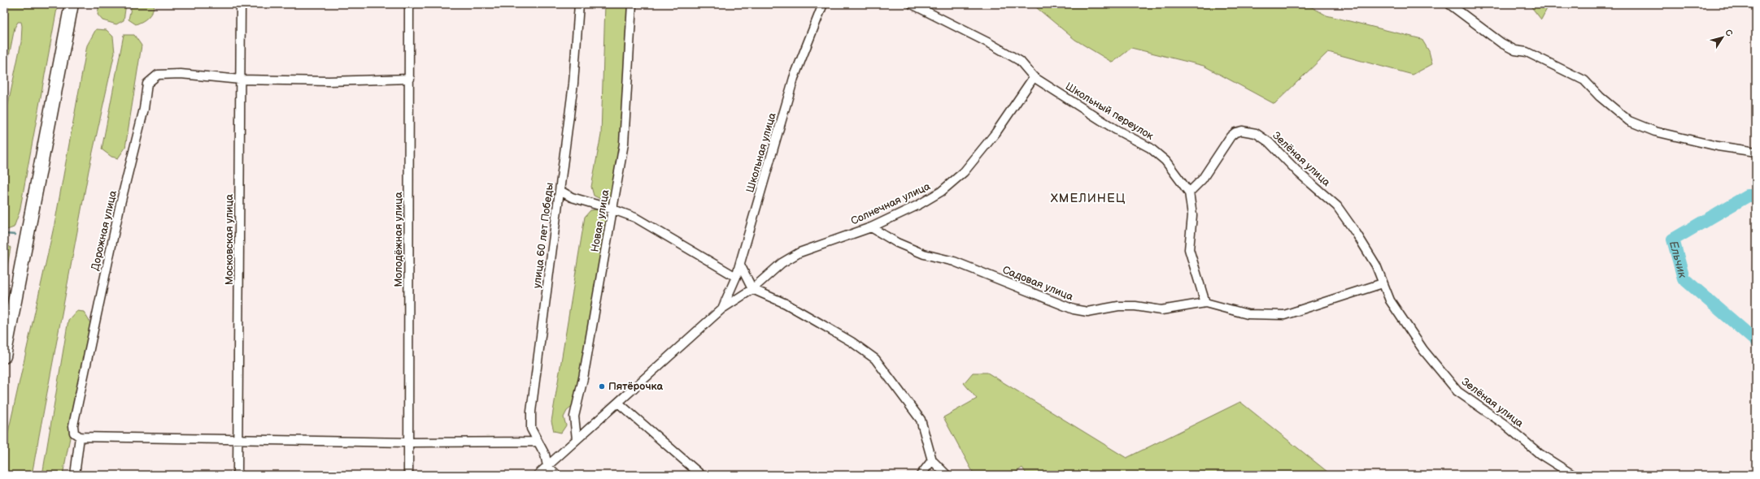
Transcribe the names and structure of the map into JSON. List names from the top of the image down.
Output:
{
  "streets": {
    "street": [
      "Школьный переулок",
      "Школьная улица",
      "Зелёная улица",
      "Солнечная улица",
      "Новая улица",
      "Дорожная улица",
      "улица 60 лет Победы",
      "Московская улица",
      "Молодёжная улица",
      "Садовая улица"
    ]
  },
  "crossings": [
    ["Школьный переулок", "Зелёная улица"],
    ["Школьный переулок", "Солнечная улица"],
    ["Школьный переулок", "Садовая улица"],
    ["Школьная улица", "Солнечная улица"],
    ["Солнечная улица", "Новая улица"],
    ["Солнечная улица", "улица 60 лет Победы"],
    ["Солнечная улица", "Садовая улица"],
    ["Дорожная улица", "Московская улица"],
    ["Дорожная улица", "Молодёжная улица"]
  ],
  "districts": ["ХМЕЛИНЕЦ"],
  "water": ["Ельчик"],
  "places": ["Пятёрочка"],
  "north": "top right"
}
